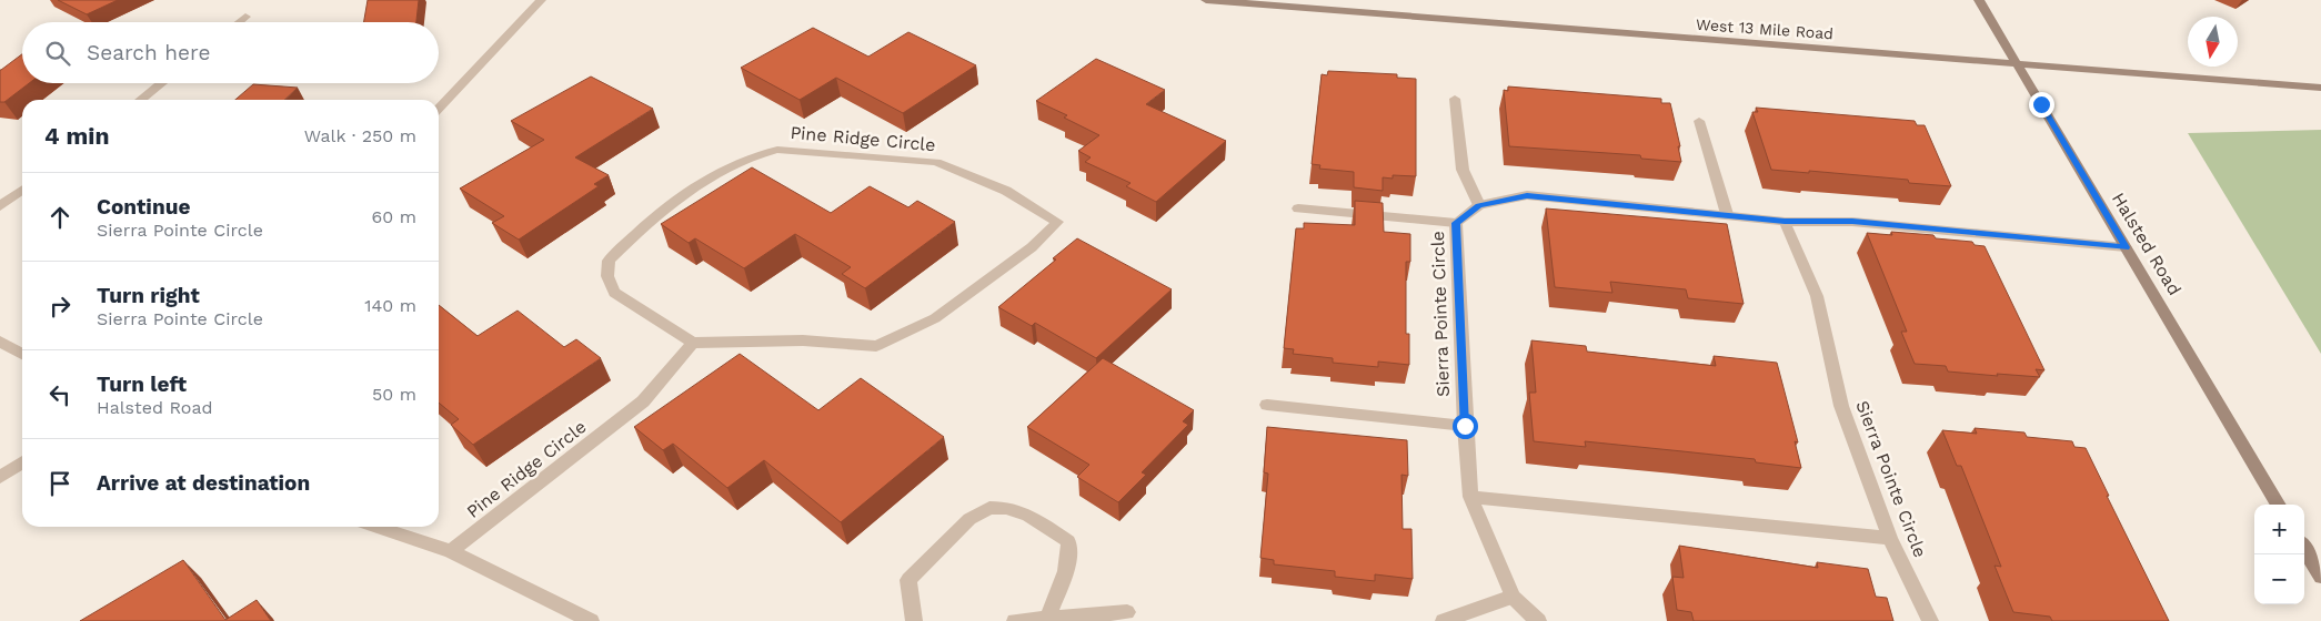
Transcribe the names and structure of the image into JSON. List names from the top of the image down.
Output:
{
  "streets": {
    "street": [
      "West 13 Mile Road",
      "Pine Ridge Circle",
      "Halsted Road",
      "Sierra Pointe Circle"
    ]
  },
  "crossings": [
    ["West 13 Mile Road", "Halsted Road"],
    ["Halsted Road", "Sierra Pointe Circle"]
  ],
  "north": "bottom",
  "page": {
    "search": "Search here",
    "heading": ["4 min", "Walk · 250 m"],
    "list": [
      ["Continue", "Sierra Pointe Circle", "60 m"],
      ["Turn right", "Sierra Pointe Circle", "140 m"],
      ["Turn left", "Halsted Road", "50 m"],
      "Arrive at destination"
    ],
    "map_buttons": ["+", "−"]
  }
}
